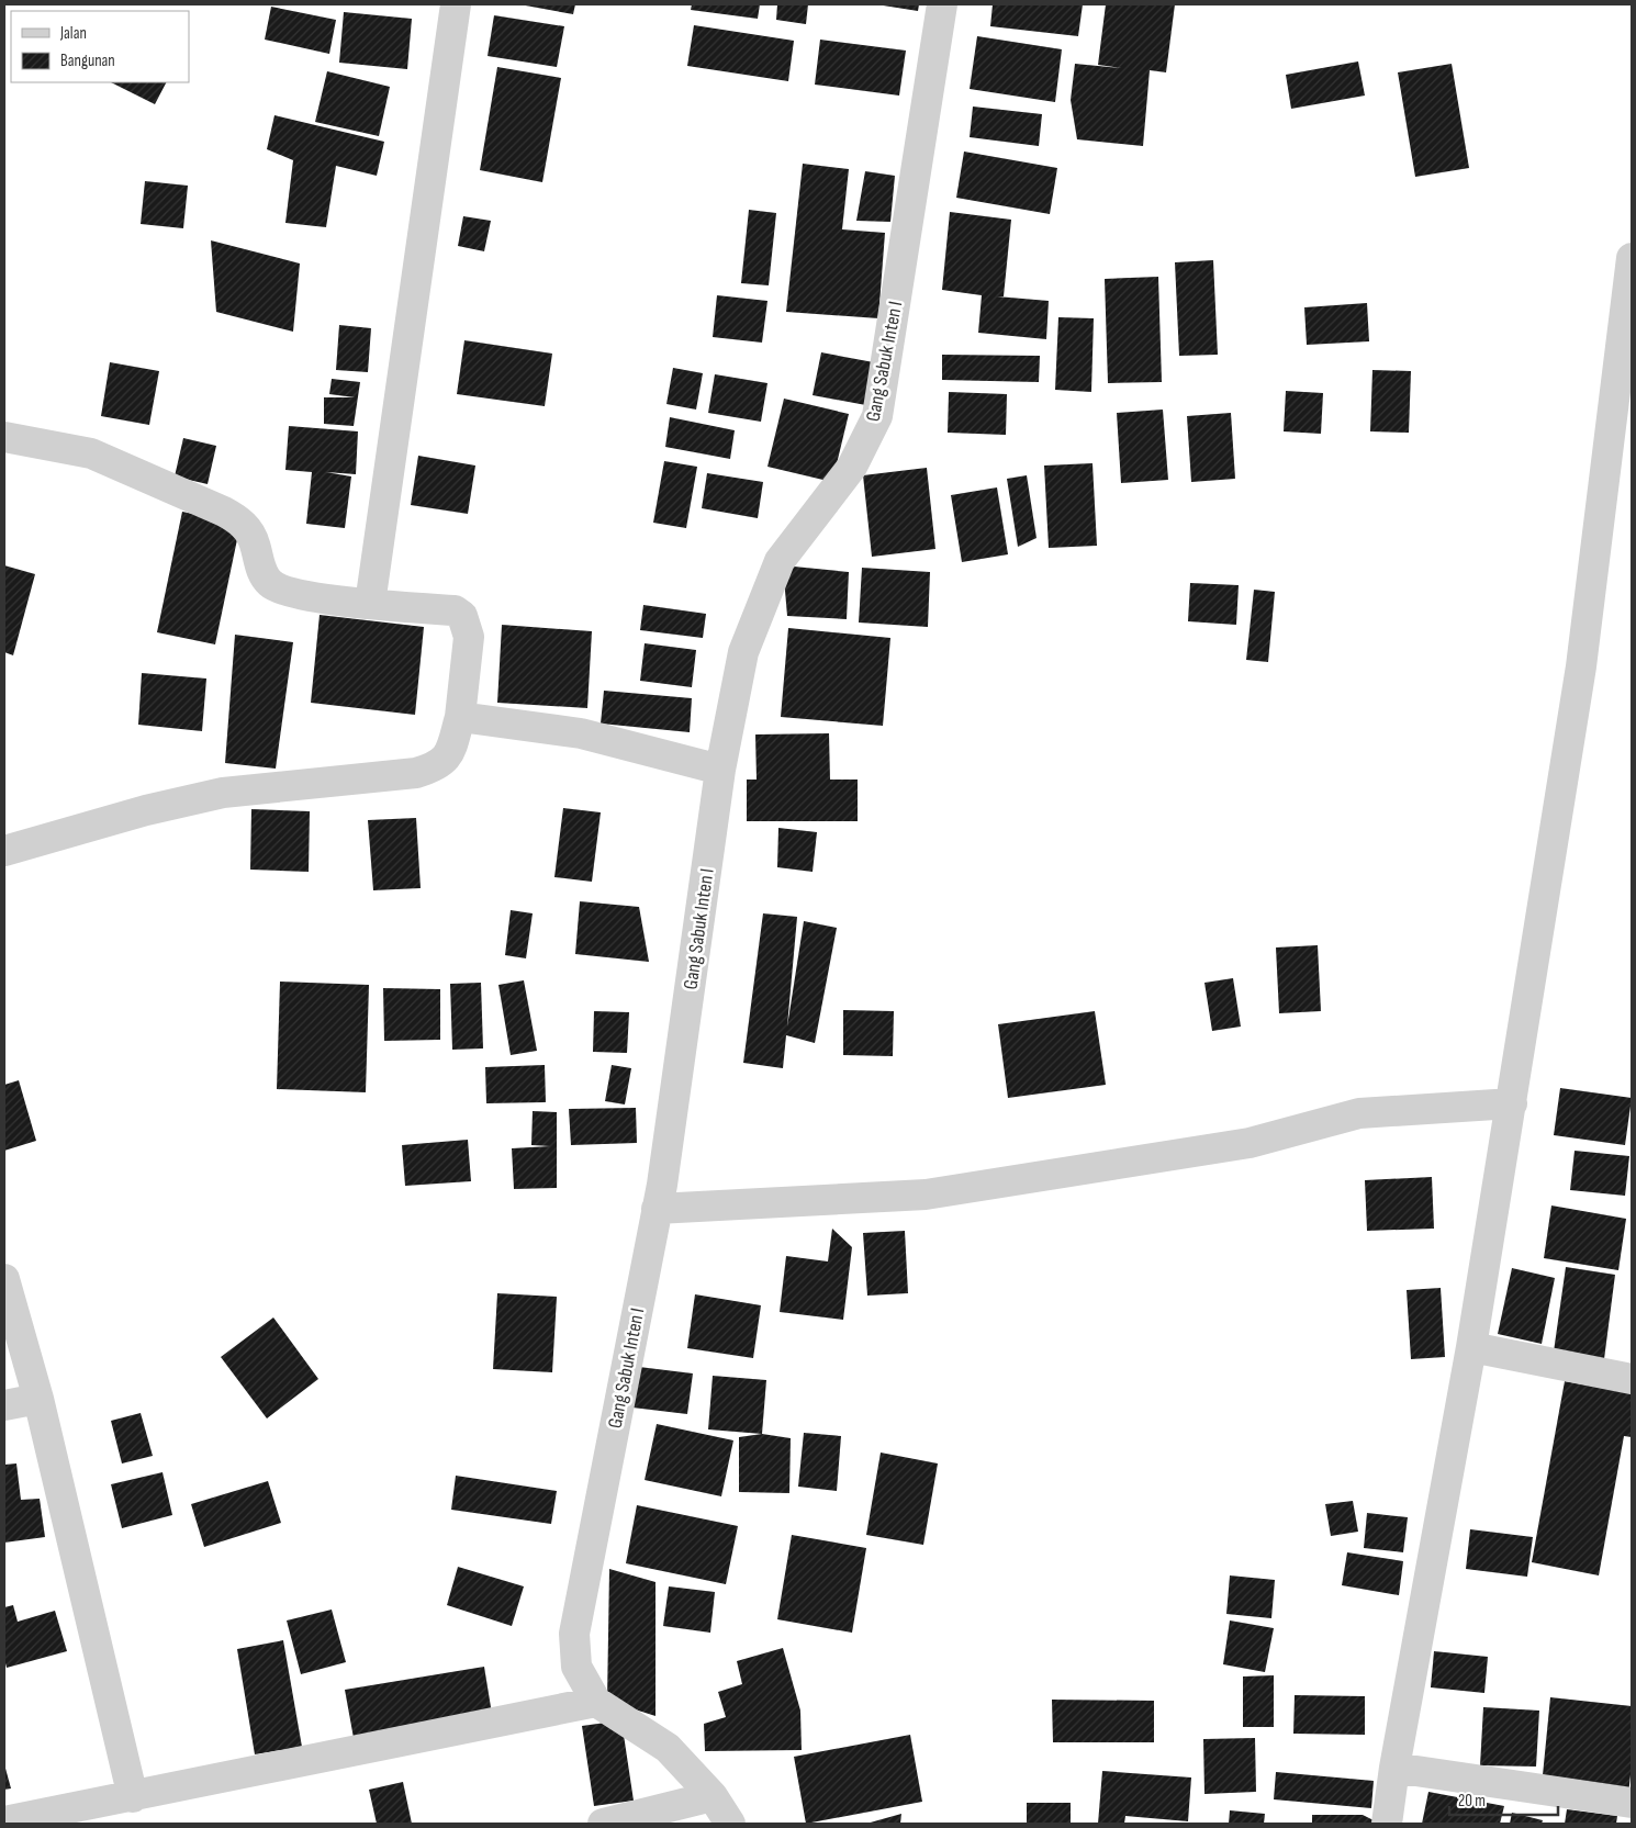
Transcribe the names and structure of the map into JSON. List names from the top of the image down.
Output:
{
  "streets": {
    "street": ["Gang Sabuk Inten I"]
  },
  "legend": ["Jalan", "Bangunan"],
  "scale_bar": "20 m"
}
